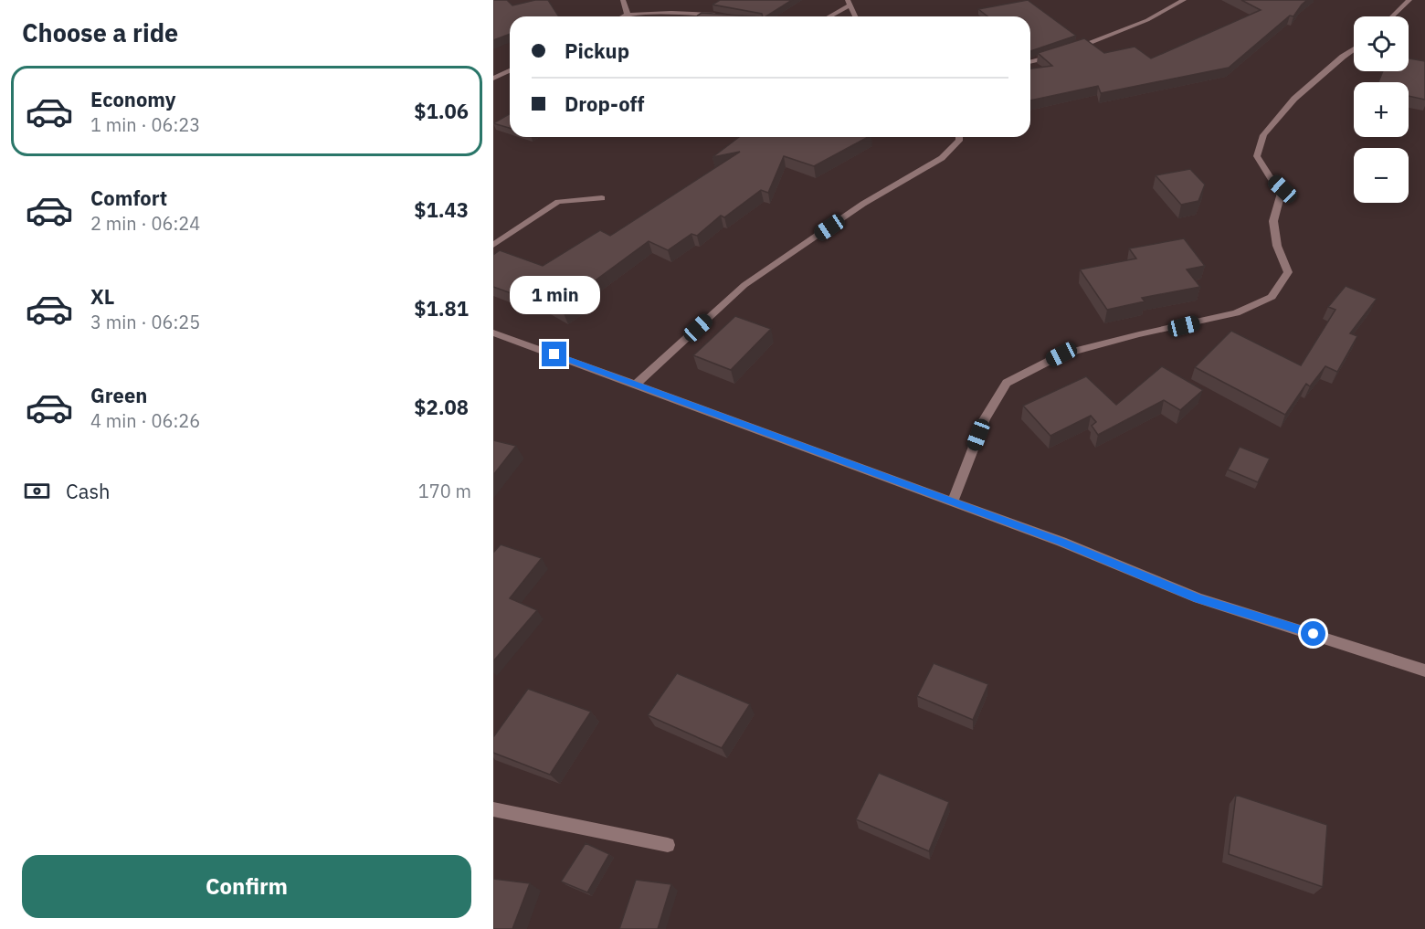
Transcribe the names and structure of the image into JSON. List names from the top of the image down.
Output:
{
  "page": {
    "heading": "Choose a ride",
    "map_buttons": ["+", "−"],
    "banner": ["Pickup", "Drop-off"],
    "list": [
      {
        "name": "Economy",
        "note": "1 min · 06:23",
        "value": "$1.06"
      },
      {
        "name": "Comfort",
        "note": "2 min · 06:24",
        "value": "$1.43"
      },
      {
        "name": "XL",
        "note": "3 min · 06:25",
        "value": "$1.81"
      },
      {
        "name": "Green",
        "note": "4 min · 06:26",
        "value": "$2.08"
      }
    ],
    "bubble": "1 min",
    "pay": ["Cash", "170 m"],
    "buttons": "Confirm"
  }
}
